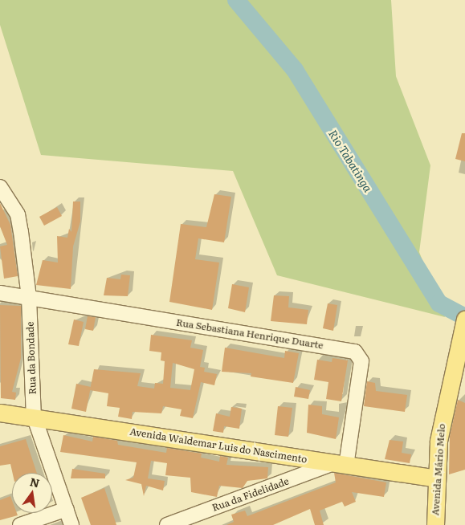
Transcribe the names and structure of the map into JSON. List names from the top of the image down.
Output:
{
  "streets": {
    "main road": ["Avenida Waldemar Luis do Nascimento", "Avenida Mário Melo"],
    "street": ["Rua Sebastiana Henrique Duarte", "Rua da Bondade", "Rua da Fidelidade"]
  },
  "crossings": [
    ["Rua Sebastiana Henrique Duarte", "Rua da Bondade"],
    ["Rua Sebastiana Henrique Duarte", "Avenida Waldemar Luis do Nascimento"],
    ["Rua Sebastiana Henrique Duarte", "Rua da Fidelidade"],
    ["Rua da Bondade", "Avenida Waldemar Luis do Nascimento"],
    ["Avenida Waldemar Luis do Nascimento", "Avenida Mário Melo"],
    ["Avenida Waldemar Luis do Nascimento", "Rua da Fidelidade"]
  ],
  "water": ["Rio Tabatinga"],
  "north": "top"
}
